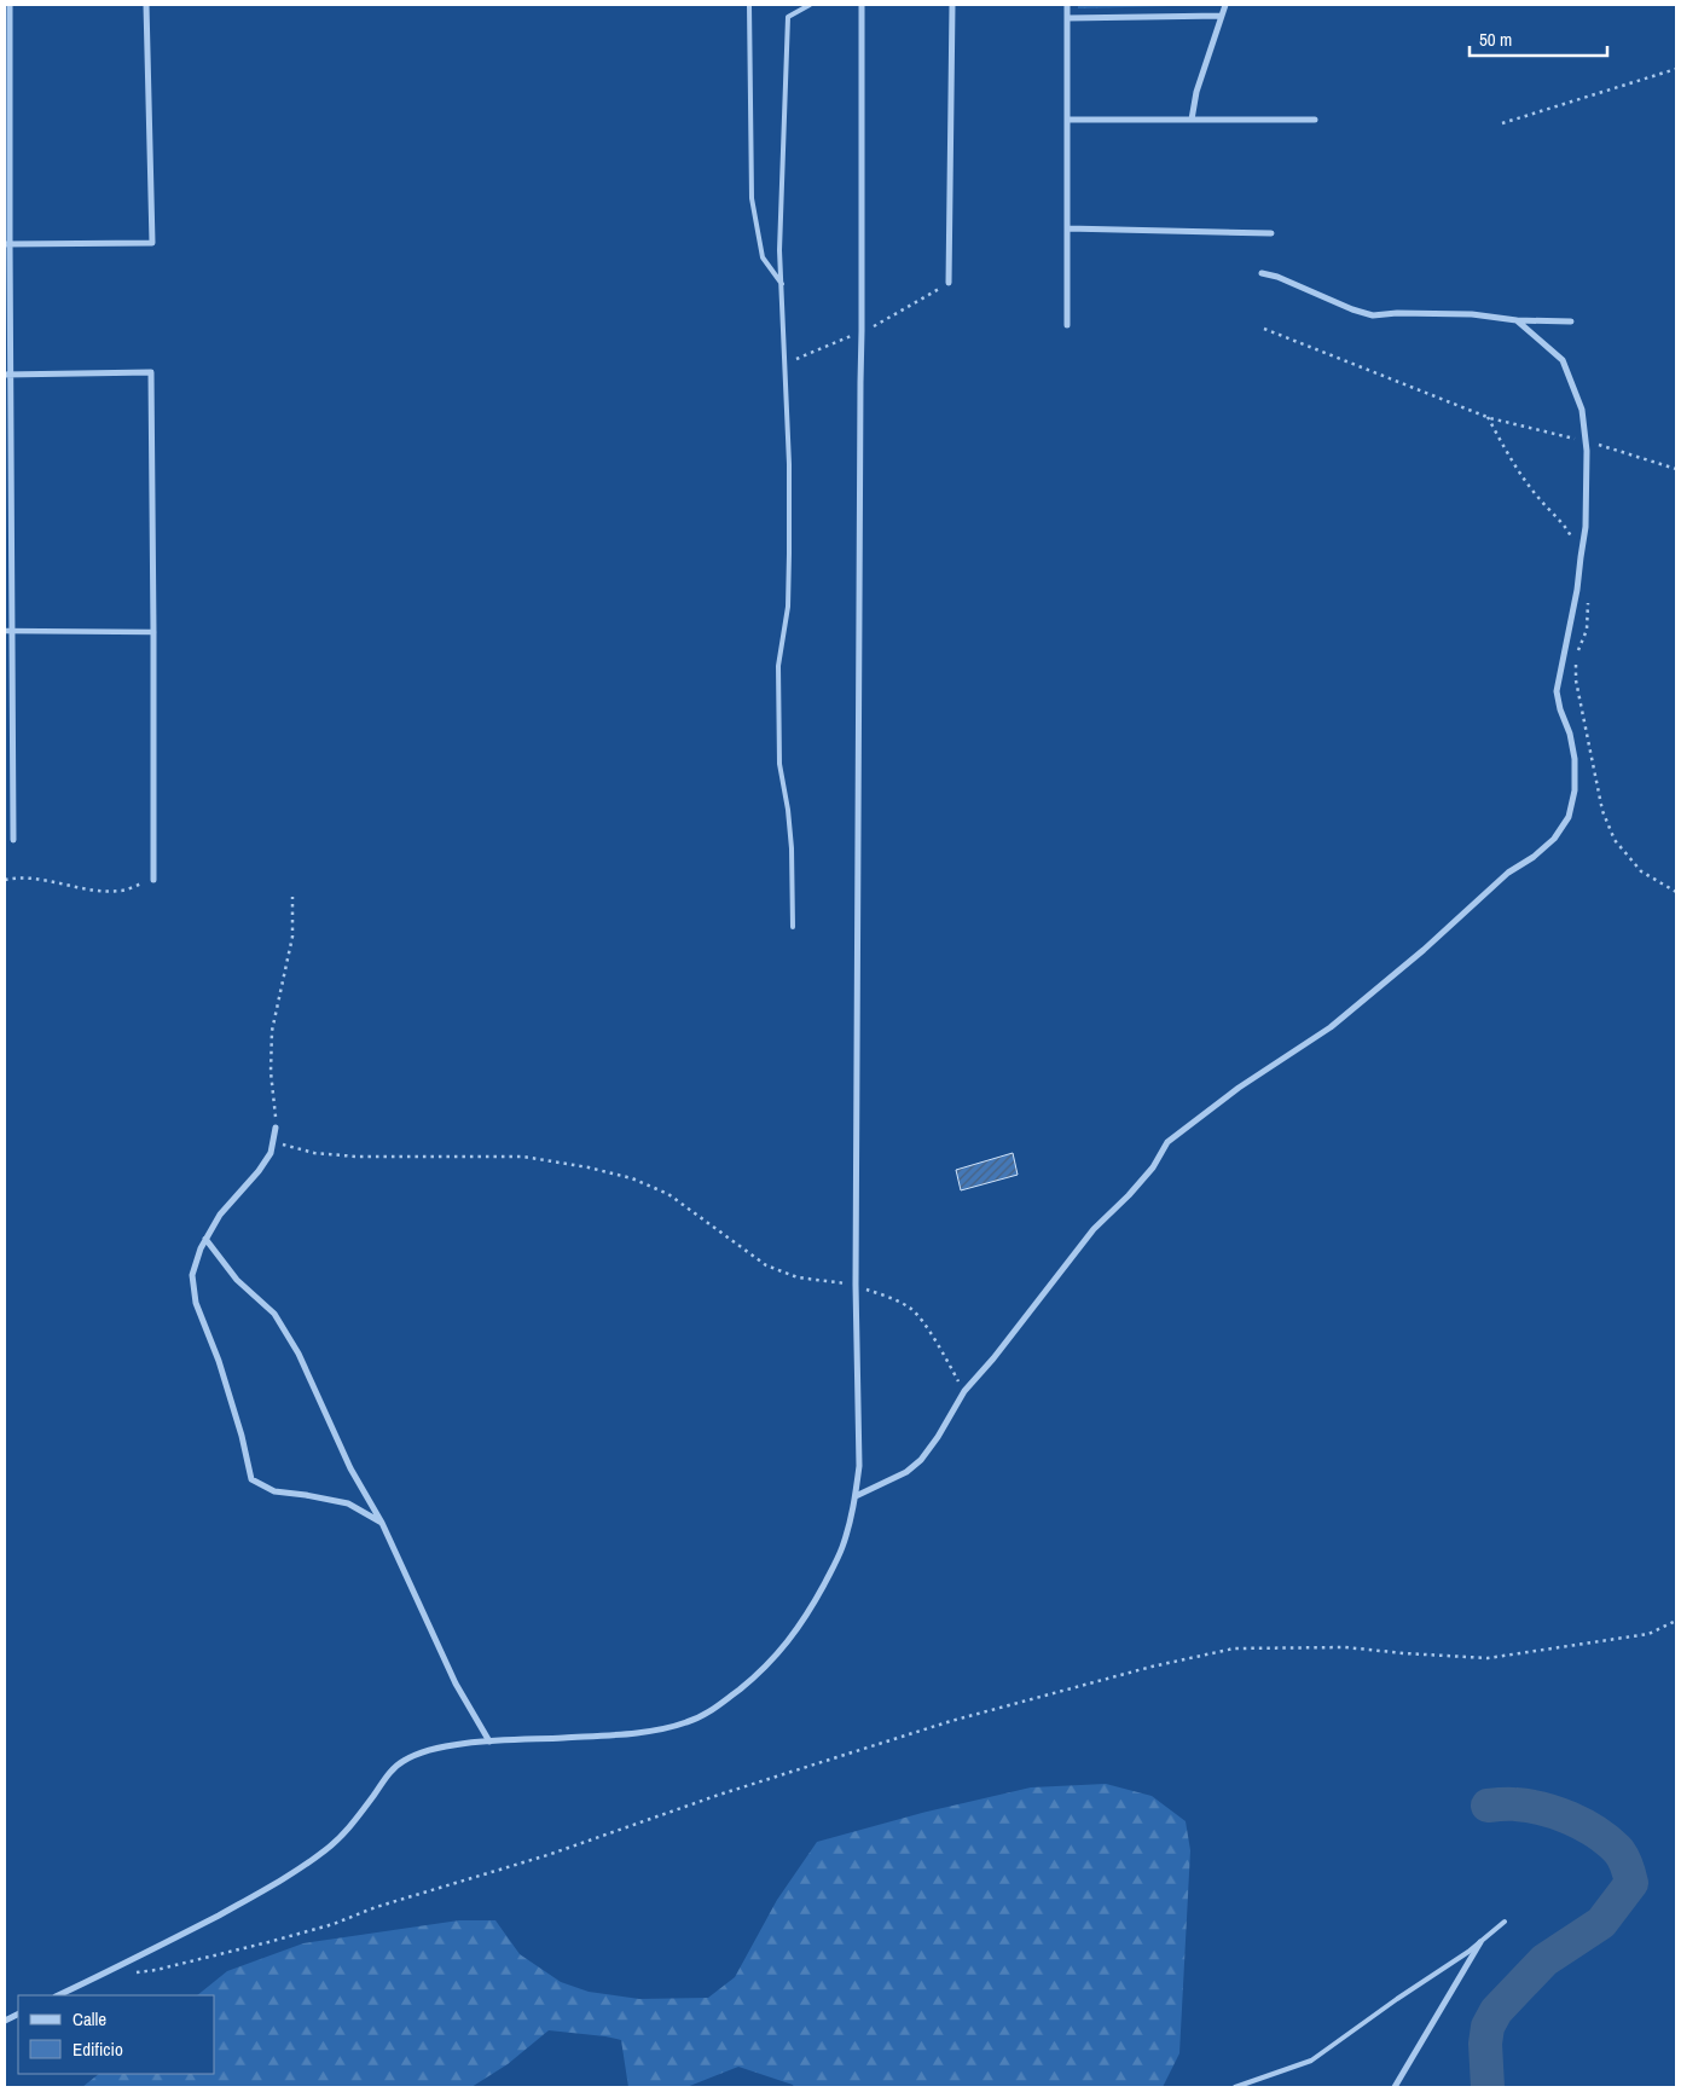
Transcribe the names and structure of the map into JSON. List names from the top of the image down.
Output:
{
  "legend": ["Calle", "Edificio"],
  "scale_bar": "50 m"
}
